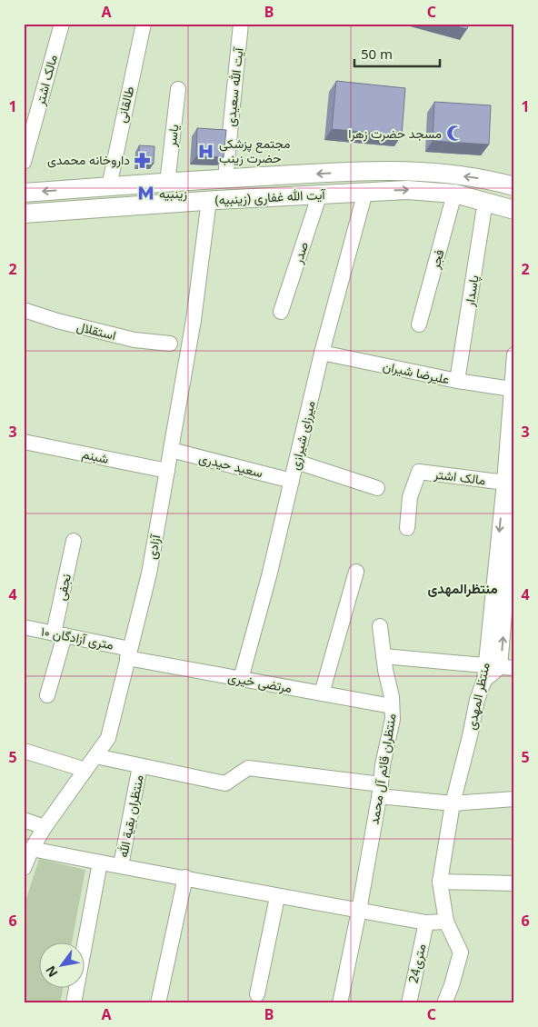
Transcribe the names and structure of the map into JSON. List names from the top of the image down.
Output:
{
  "streets": {
    "main road": ["آیت الله غفاری (زینبیه)"],
    "street": [
      "مالک اشتر",
      "آیت الله سعیدی",
      "طالقانی",
      "یاسر",
      "صدر",
      "فجر",
      "پاسدار",
      "استقلال",
      "علیرضا شیران",
      "میرزای شیرازی",
      "شبنم",
      "سعید حیدری",
      "آزادی",
      "نجفی",
      "۱۰ متری آزادگان",
      "مرتضی خیری",
      "منتظر المهدی",
      "منتظران قائم آل محمد",
      "منتظران بقیة الله",
      "24متری"
    ]
  },
  "crossings": [
    ["مالک اشتر", "منتظر المهدی"],
    ["آیت الله سعیدی", "آیت الله غفاری (زینبیه)"],
    ["طالقانی", "آیت الله غفاری (زینبیه)"],
    ["یاسر", "آیت الله غفاری (زینبیه)"],
    ["آیت الله غفاری (زینبیه)", "صدر"],
    ["آیت الله غفاری (زینبیه)", "فجر"],
    ["آیت الله غفاری (زینبیه)", "پاسدار"],
    ["آیت الله غفاری (زینبیه)", "میرزای شیرازی"],
    ["آیت الله غفاری (زینبیه)", "آزادی"],
    ["پاسدار", "علیرضا شیران"],
    ["علیرضا شیران", "میرزای شیرازی"],
    ["علیرضا شیران", "منتظر المهدی"],
    ["میرزای شیرازی", "سعید حیدری"],
    ["میرزای شیرازی", "مرتضی خیری"],
    ["شبنم", "آزادی"],
    ["سعید حیدری", "آزادی"],
    ["آزادی", "۱۰ متری آزادگان"],
    ["آزادی", "مرتضی خیری"],
    ["نجفی", "۱۰ متری آزادگان"],
    ["۱۰ متری آزادگان", "مرتضی خیری"],
    ["مرتضی خیری", "منتظران قائم آل محمد"]
  ],
  "districts": ["منتظرالمهدی"],
  "places": {
    "mosque": ["مسجد حضرت زهرا"],
    "hospital": ["مجتمع پزشکی حضرت زینب"],
    "pharmacy": ["داروخانه محمدی"],
    "metro station": ["زینبیه"]
  },
  "scale_bar": "50 m",
  "north": "bottom left",
  "grid": {
    "columns": ["A", "B", "C"],
    "rows": [
      "1",
      "2",
      "3",
      "4",
      "5",
      "6"
    ]
  }
}
